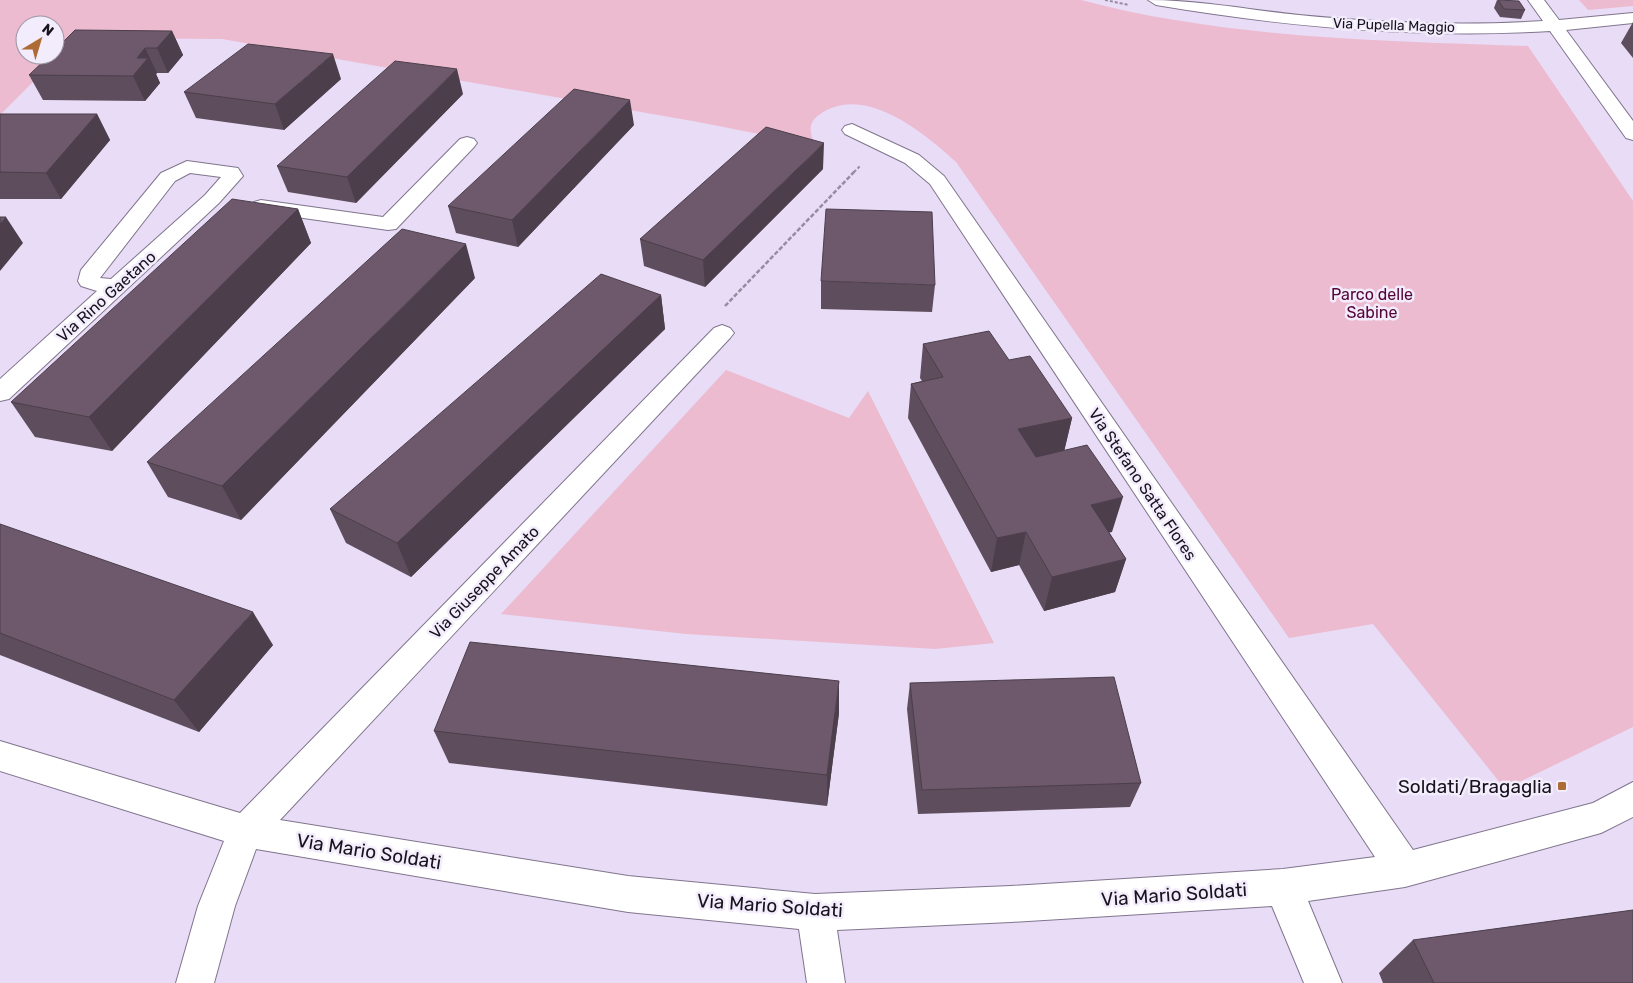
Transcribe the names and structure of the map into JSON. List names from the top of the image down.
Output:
{
  "streets": {
    "street": [
      "Via Pupella Maggio",
      "Via Rino Gaetano",
      "Via Stefano Satta Flores",
      "Via Giuseppe Amato",
      "Via Mario Soldati"
    ]
  },
  "crossings": [
    ["Via Stefano Satta Flores", "Via Mario Soldati"],
    ["Via Giuseppe Amato", "Via Mario Soldati"]
  ],
  "parks": ["Parco delle Sabine"],
  "places": {
    "transit": ["Soldati/Bragaglia"]
  },
  "north": "top right"
}
